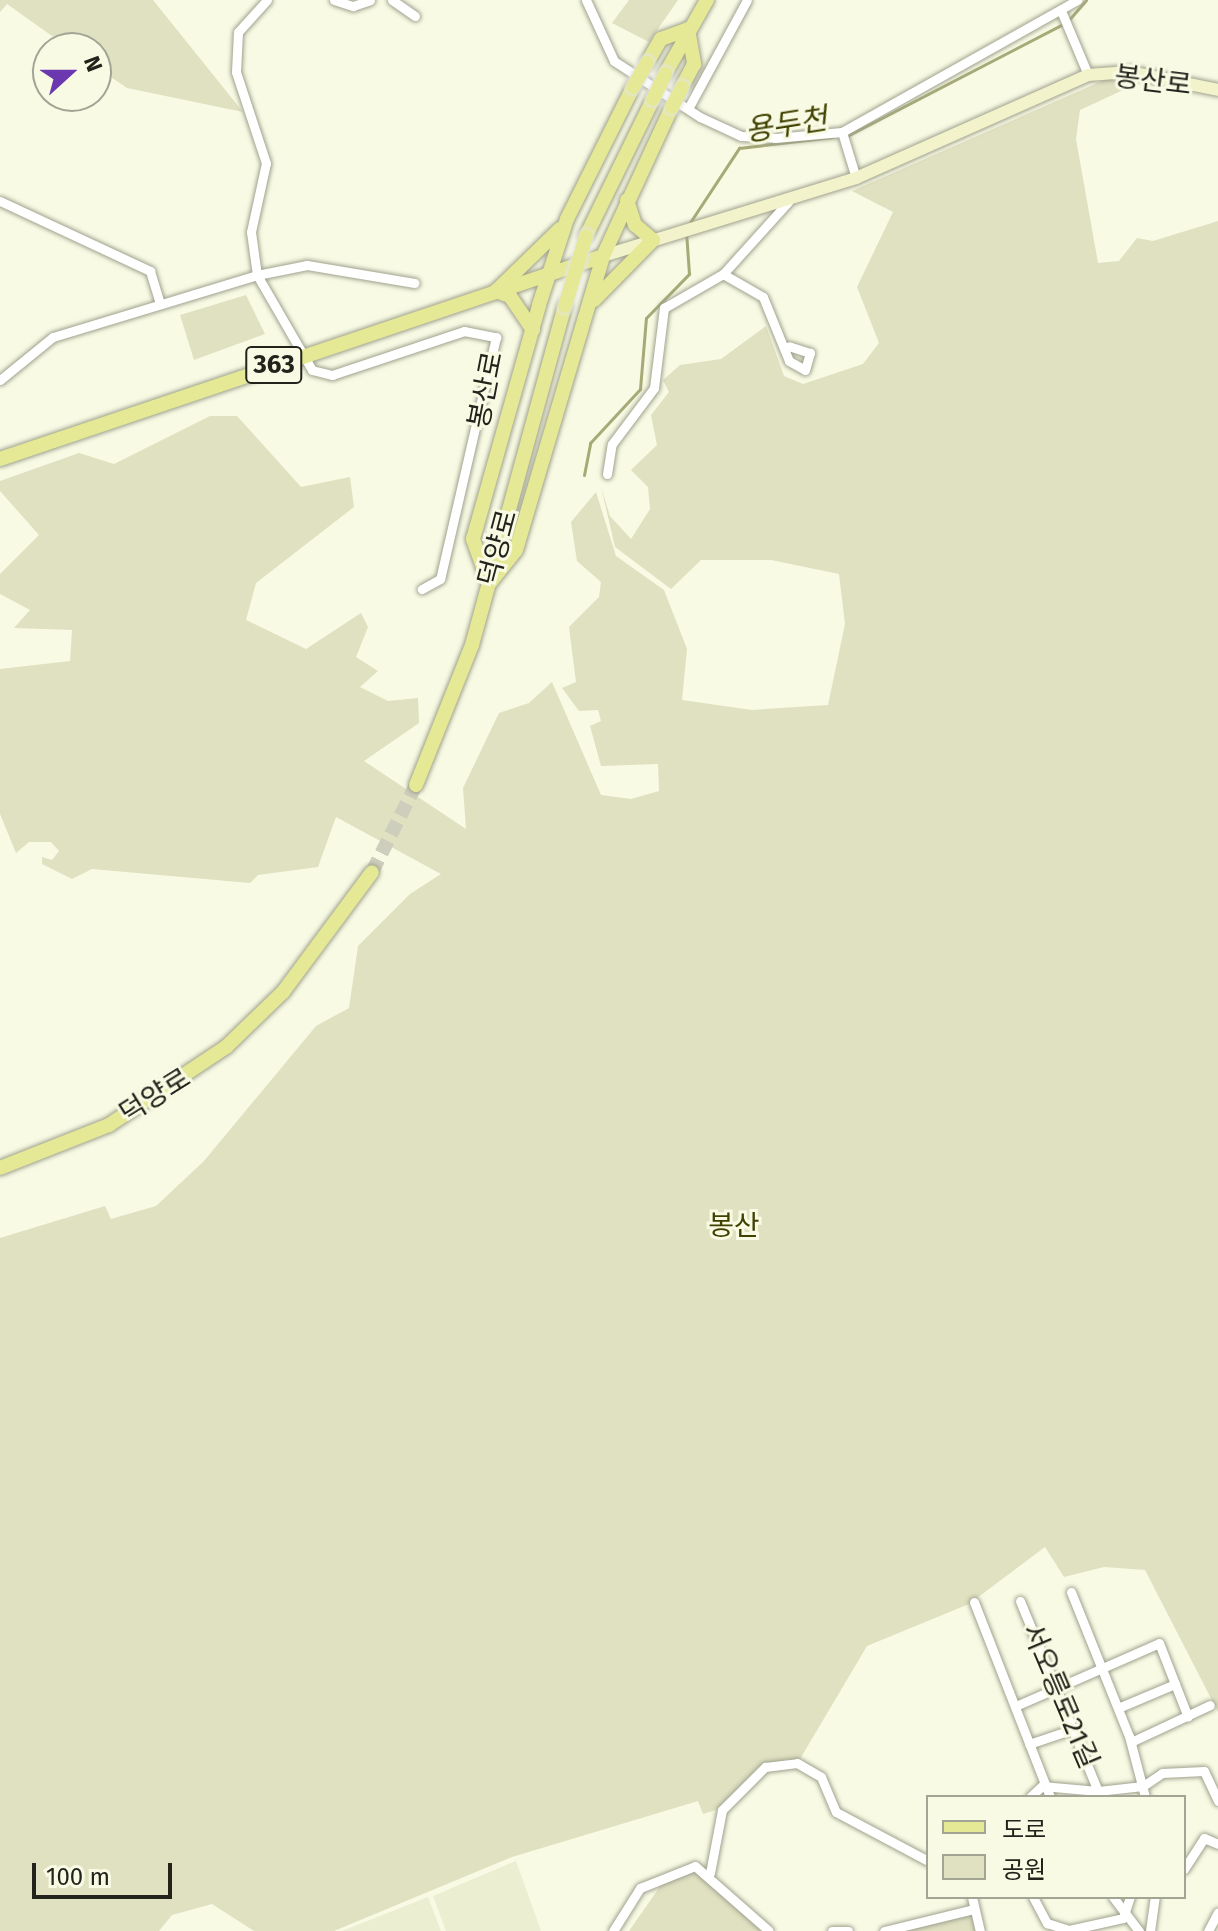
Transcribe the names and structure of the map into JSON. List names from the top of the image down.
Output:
{
  "streets": {
    "main road": ["봉산로", "363", "덕양로"],
    "street": ["서오릉로21길"]
  },
  "crossings": [
    ["봉산로", "363"]
  ],
  "water": ["용두천"],
  "parks": ["봉산"],
  "legend": ["도로", "공원"],
  "scale_bar": "100 m",
  "north": "right"
}
